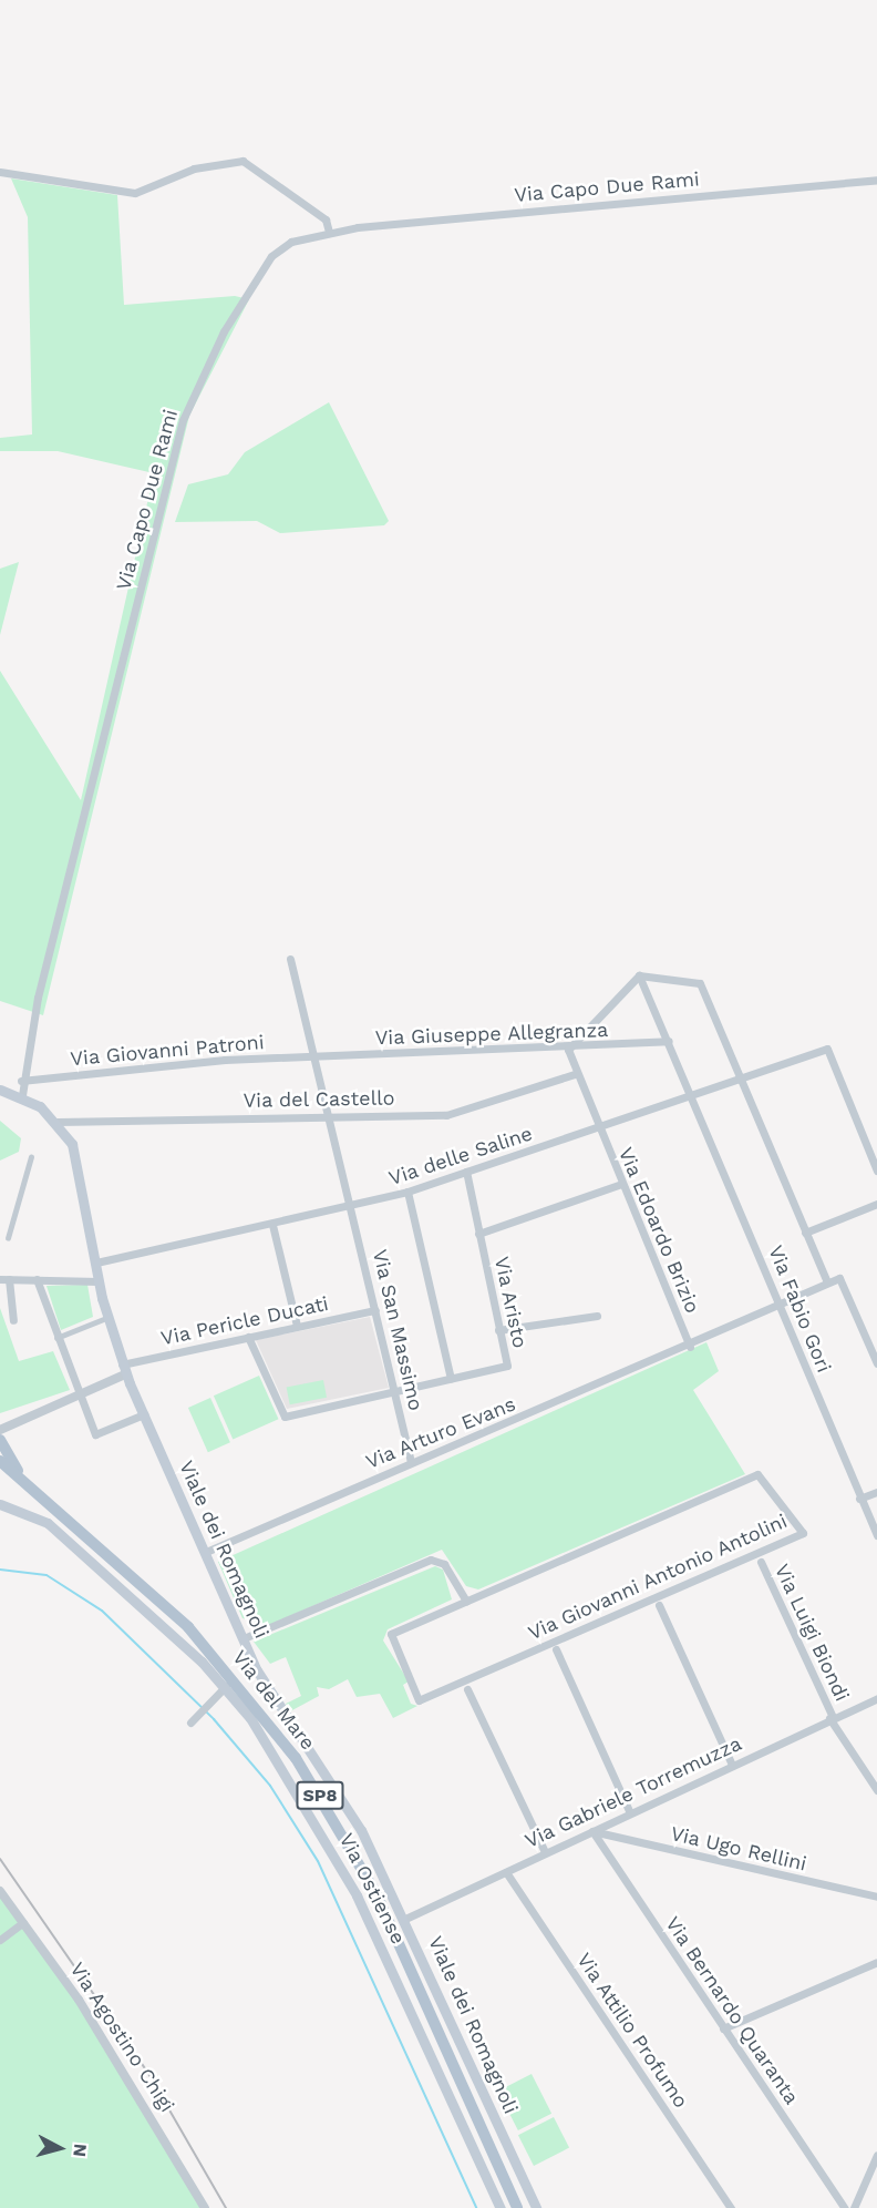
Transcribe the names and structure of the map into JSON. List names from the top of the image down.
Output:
{
  "streets": {
    "main road": [
      "Viale dei Romagnoli",
      "Via del Mare",
      "SP8",
      "Via Ostiense"
    ],
    "street": [
      "Via Capo Due Rami",
      "Via Giuseppe Allegranza",
      "Via Giovanni Patroni",
      "Via del Castello",
      "Via delle Saline",
      "Via Edoardo Brizio",
      "Via Aristo",
      "Via Fabio Gori",
      "Via Pericle Ducati",
      "Via San Massimo",
      "Via Arturo Evans",
      "Via Giovanni Antonio Antolini",
      "Via Luigi Biondi",
      "Via Gabriele Torremuzza",
      "Via Ugo Rellini",
      "Via Bernardo Quaranta",
      "Via Attilio Profumo",
      "Via Agostino Chigi"
    ]
  },
  "crossings": [
    ["Via Capo Due Rami", "Via Giovanni Patroni"],
    ["Via Capo Due Rami", "Viale dei Romagnoli"],
    ["Via Giuseppe Allegranza", "Via Giovanni Patroni"],
    ["Via Giuseppe Allegranza", "Via Edoardo Brizio"],
    ["Via Giuseppe Allegranza", "Via Fabio Gori"],
    ["Via Giuseppe Allegranza", "Via San Massimo"],
    ["Via Giovanni Patroni", "Via San Massimo"],
    ["Via del Castello", "Via Edoardo Brizio"],
    ["Via del Castello", "Via San Massimo"],
    ["Via del Castello", "Viale dei Romagnoli"],
    ["Via delle Saline", "Via Edoardo Brizio"],
    ["Via delle Saline", "Via Aristo"],
    ["Via delle Saline", "Via Fabio Gori"],
    ["Via delle Saline", "Via San Massimo"],
    ["Via delle Saline", "Viale dei Romagnoli"],
    ["Via Edoardo Brizio", "Via Arturo Evans"],
    ["Via Aristo", "Via Pericle Ducati"],
    ["Via Aristo", "Via San Massimo"],
    ["Via Fabio Gori", "Via Arturo Evans"],
    ["Via Pericle Ducati", "Via San Massimo"],
    ["Via Pericle Ducati", "Viale dei Romagnoli"],
    ["Via San Massimo", "Via Arturo Evans"],
    ["Via Arturo Evans", "Viale dei Romagnoli"],
    ["Viale dei Romagnoli", "Via Gabriele Torremuzza"],
    ["Via Luigi Biondi", "Via Gabriele Torremuzza"],
    ["Via Gabriele Torremuzza", "Via Ugo Rellini"],
    ["Via Gabriele Torremuzza", "Via Bernardo Quaranta"],
    ["Via Gabriele Torremuzza", "Via Attilio Profumo"],
    ["Via Ugo Rellini", "Via Bernardo Quaranta"]
  ],
  "north": "right"
}
